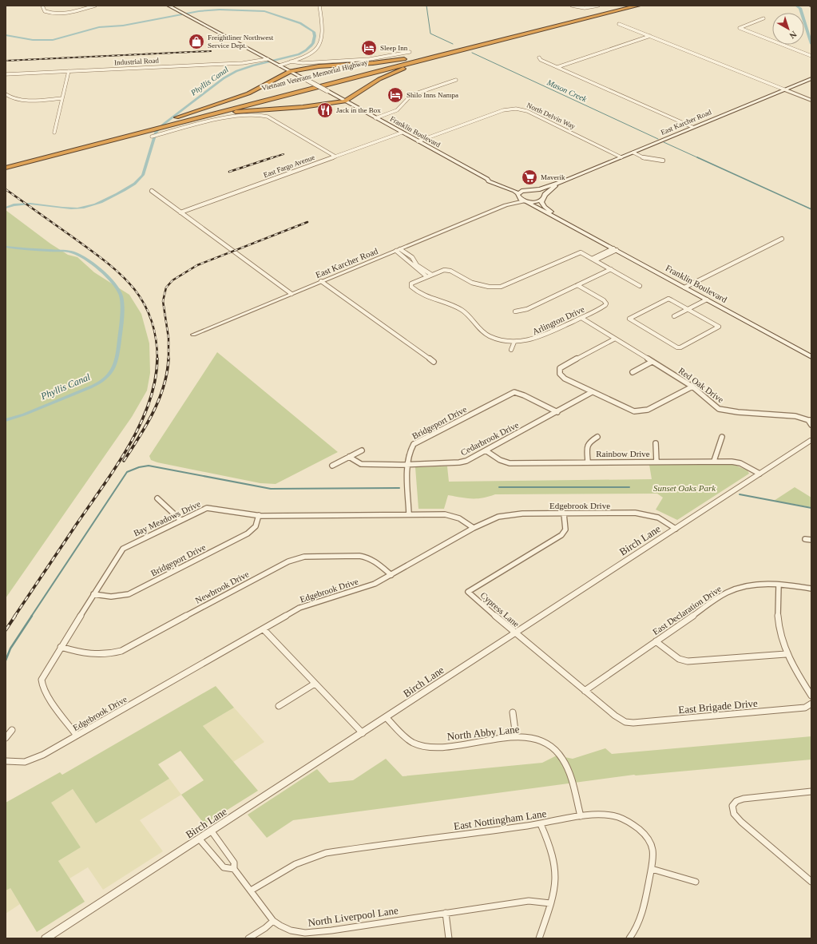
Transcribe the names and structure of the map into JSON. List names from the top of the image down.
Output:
{
  "streets": {
    "highway": ["Vietnam Veterans Memorial Highway"],
    "main road": ["East Karcher Road", "Franklin Boulevard"],
    "street": [
      "Industrial Road",
      "North Delvin Way",
      "East Fargo Avenue",
      "Arlington Drive",
      "Red Oak Drive",
      "Bridgeport Drive",
      "Cedarbrook Drive",
      "Rainbow Drive",
      "Edgebrook Drive",
      "Bay Meadows Drive",
      "Birch Lane",
      "Newbrook Drive",
      "Cypress Lane",
      "East Declaration Drive",
      "East Brigade Drive",
      "North Abby Lane",
      "East Nottingham Lane",
      "North Liverpool Lane"
    ]
  },
  "crossings": [
    ["Industrial Road", "Franklin Boulevard"],
    ["North Delvin Way", "East Karcher Road"],
    ["North Delvin Way", "Franklin Boulevard"],
    ["Franklin Boulevard", "East Fargo Avenue"],
    ["Arlington Drive", "Red Oak Drive"],
    ["Bridgeport Drive", "Cedarbrook Drive"],
    ["Bridgeport Drive", "Bay Meadows Drive"],
    ["Cedarbrook Drive", "Rainbow Drive"],
    ["Rainbow Drive", "Birch Lane"],
    ["Edgebrook Drive", "Bay Meadows Drive"],
    ["Edgebrook Drive", "Birch Lane"],
    ["Edgebrook Drive", "Newbrook Drive"],
    ["Edgebrook Drive", "Cypress Lane"],
    ["Bay Meadows Drive", "Newbrook Drive"],
    ["Birch Lane", "Cypress Lane"],
    ["Birch Lane", "North Abby Lane"],
    ["Birch Lane", "North Liverpool Lane"],
    ["Cypress Lane", "East Declaration Drive"],
    ["Cypress Lane", "East Brigade Drive"],
    ["North Abby Lane", "East Nottingham Lane"],
    ["East Nottingham Lane", "North Liverpool Lane"]
  ],
  "water": ["Phyllis Canal", "Mason Creek"],
  "parks": ["Sunset Oaks Park"],
  "places": {
    "shop": ["Freightliner Northwest Service Dept."],
    "hotel": ["Sleep Inn", "Shilo Inns Nampa"],
    "restaurant": ["Jack in the Box"],
    "supermarket": ["Maverik"]
  },
  "north": "bottom right"
}
